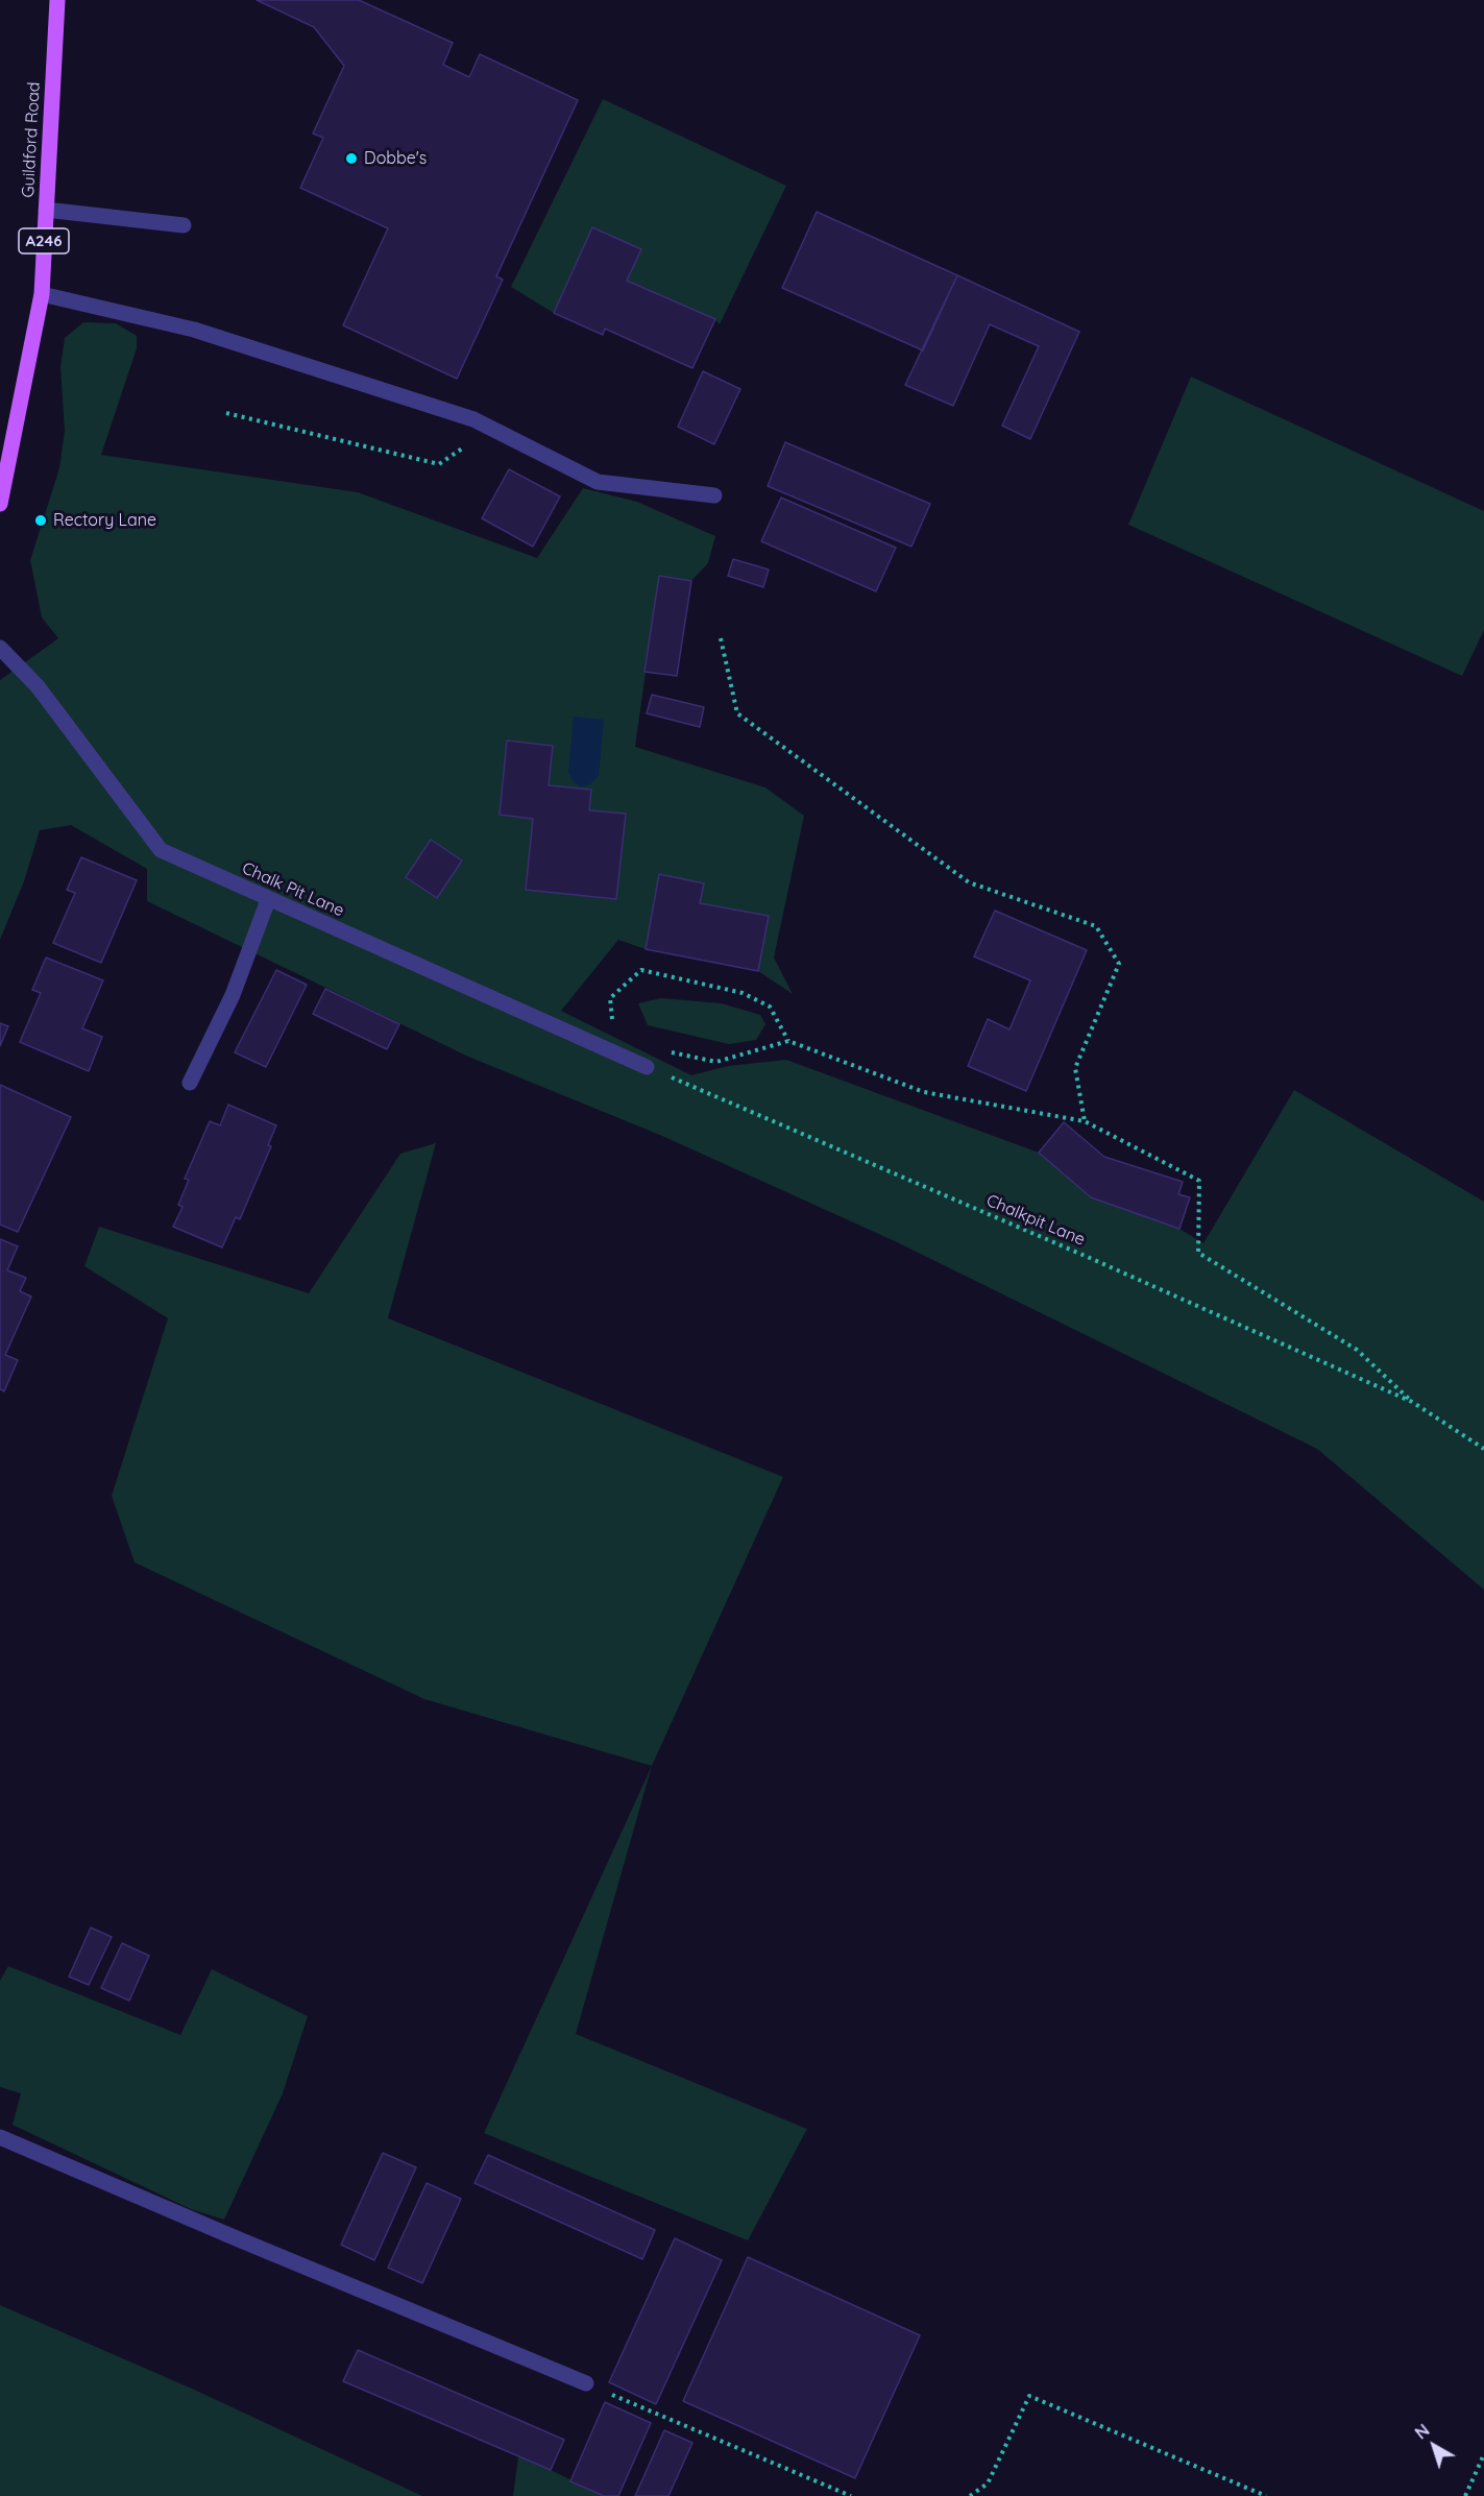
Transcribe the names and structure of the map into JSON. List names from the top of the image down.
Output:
{
  "streets": {
    "main road": ["Guildford Road", "A246"],
    "lane": ["Chalk Pit Lane"],
    "path": ["Chalkpit Lane"]
  },
  "crossings": [
    ["Chalk Pit Lane", "Chalkpit Lane"]
  ],
  "places": ["Dobbe's", "Rectory Lane"],
  "north": "top left"
}
